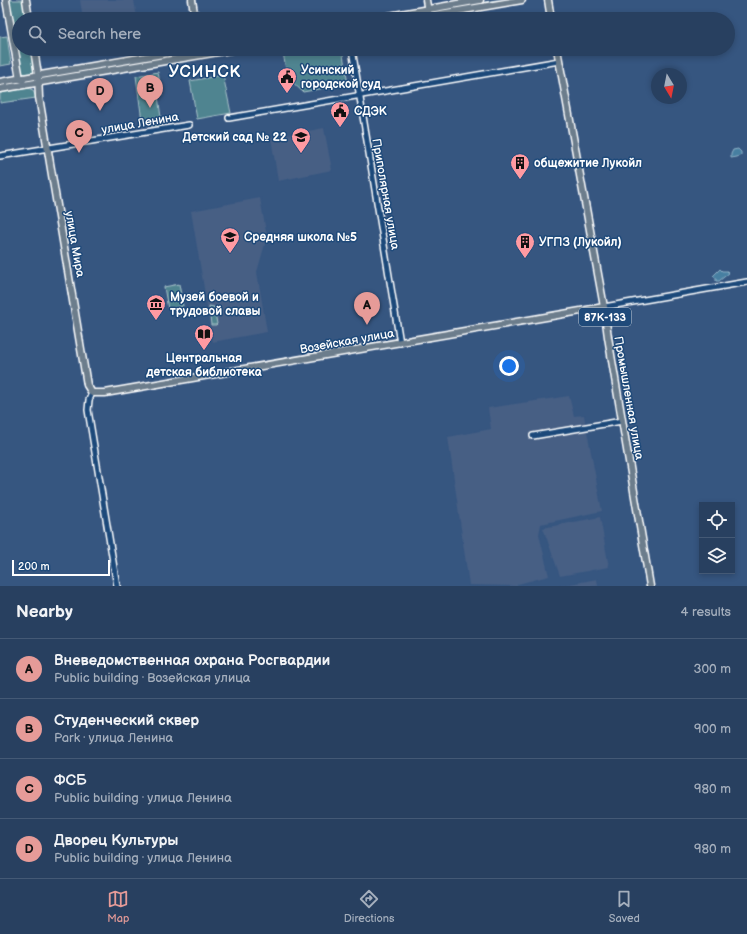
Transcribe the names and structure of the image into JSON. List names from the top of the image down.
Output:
{
  "streets": {
    "main road": [
      "улица Мира",
      "87К-133",
      "Возейская улица",
      "Промышленная улица"
    ],
    "street": ["улица Ленина", "Приполярная улица"]
  },
  "crossings": [
    ["улица Ленина", "улица Мира"],
    ["Приполярная улица", "Возейская улица"],
    ["улица Мира", "Возейская улица"],
    ["Возейская улица", "Промышленная улица"]
  ],
  "districts": ["УСИНСК"],
  "places": {
    "public building": ["Усинский городской суд", "СДЭК"],
    "school or university": ["Детский сад № 22", "Средняя школа №5"],
    "building": ["общежитие Лукойл", "УГПЗ (Лукойл)"],
    "museum": ["Музей боевой и трудовой славы"],
    "library": ["Центральная детская библиотека"]
  },
  "scale_bar": "200 m",
  "north": "bottom",
  "page": {
    "search": "Search here",
    "pins": [
      "B",
      "D",
      "C",
      "A"
    ],
    "scale": "200 m",
    "heading": ["Nearby", "4 results"],
    "list": [
      {
        "mark": "A",
        "name": "Вневедомственная охрана Росгвардии",
        "note": "Public building · Возейская улица",
        "value": "300 m"
      },
      {
        "mark": "B",
        "name": "Студенческий сквер",
        "note": "Park · улица Ленина",
        "value": "900 m"
      },
      {
        "mark": "C",
        "name": "ФСБ",
        "note": "Public building · улица Ленина",
        "value": "980 m"
      },
      {
        "mark": "D",
        "name": "Дворец Культуры",
        "note": "Public building · улица Ленина",
        "value": "980 m"
      }
    ],
    "nav": ["Map", "Directions", "Saved"]
  }
}
